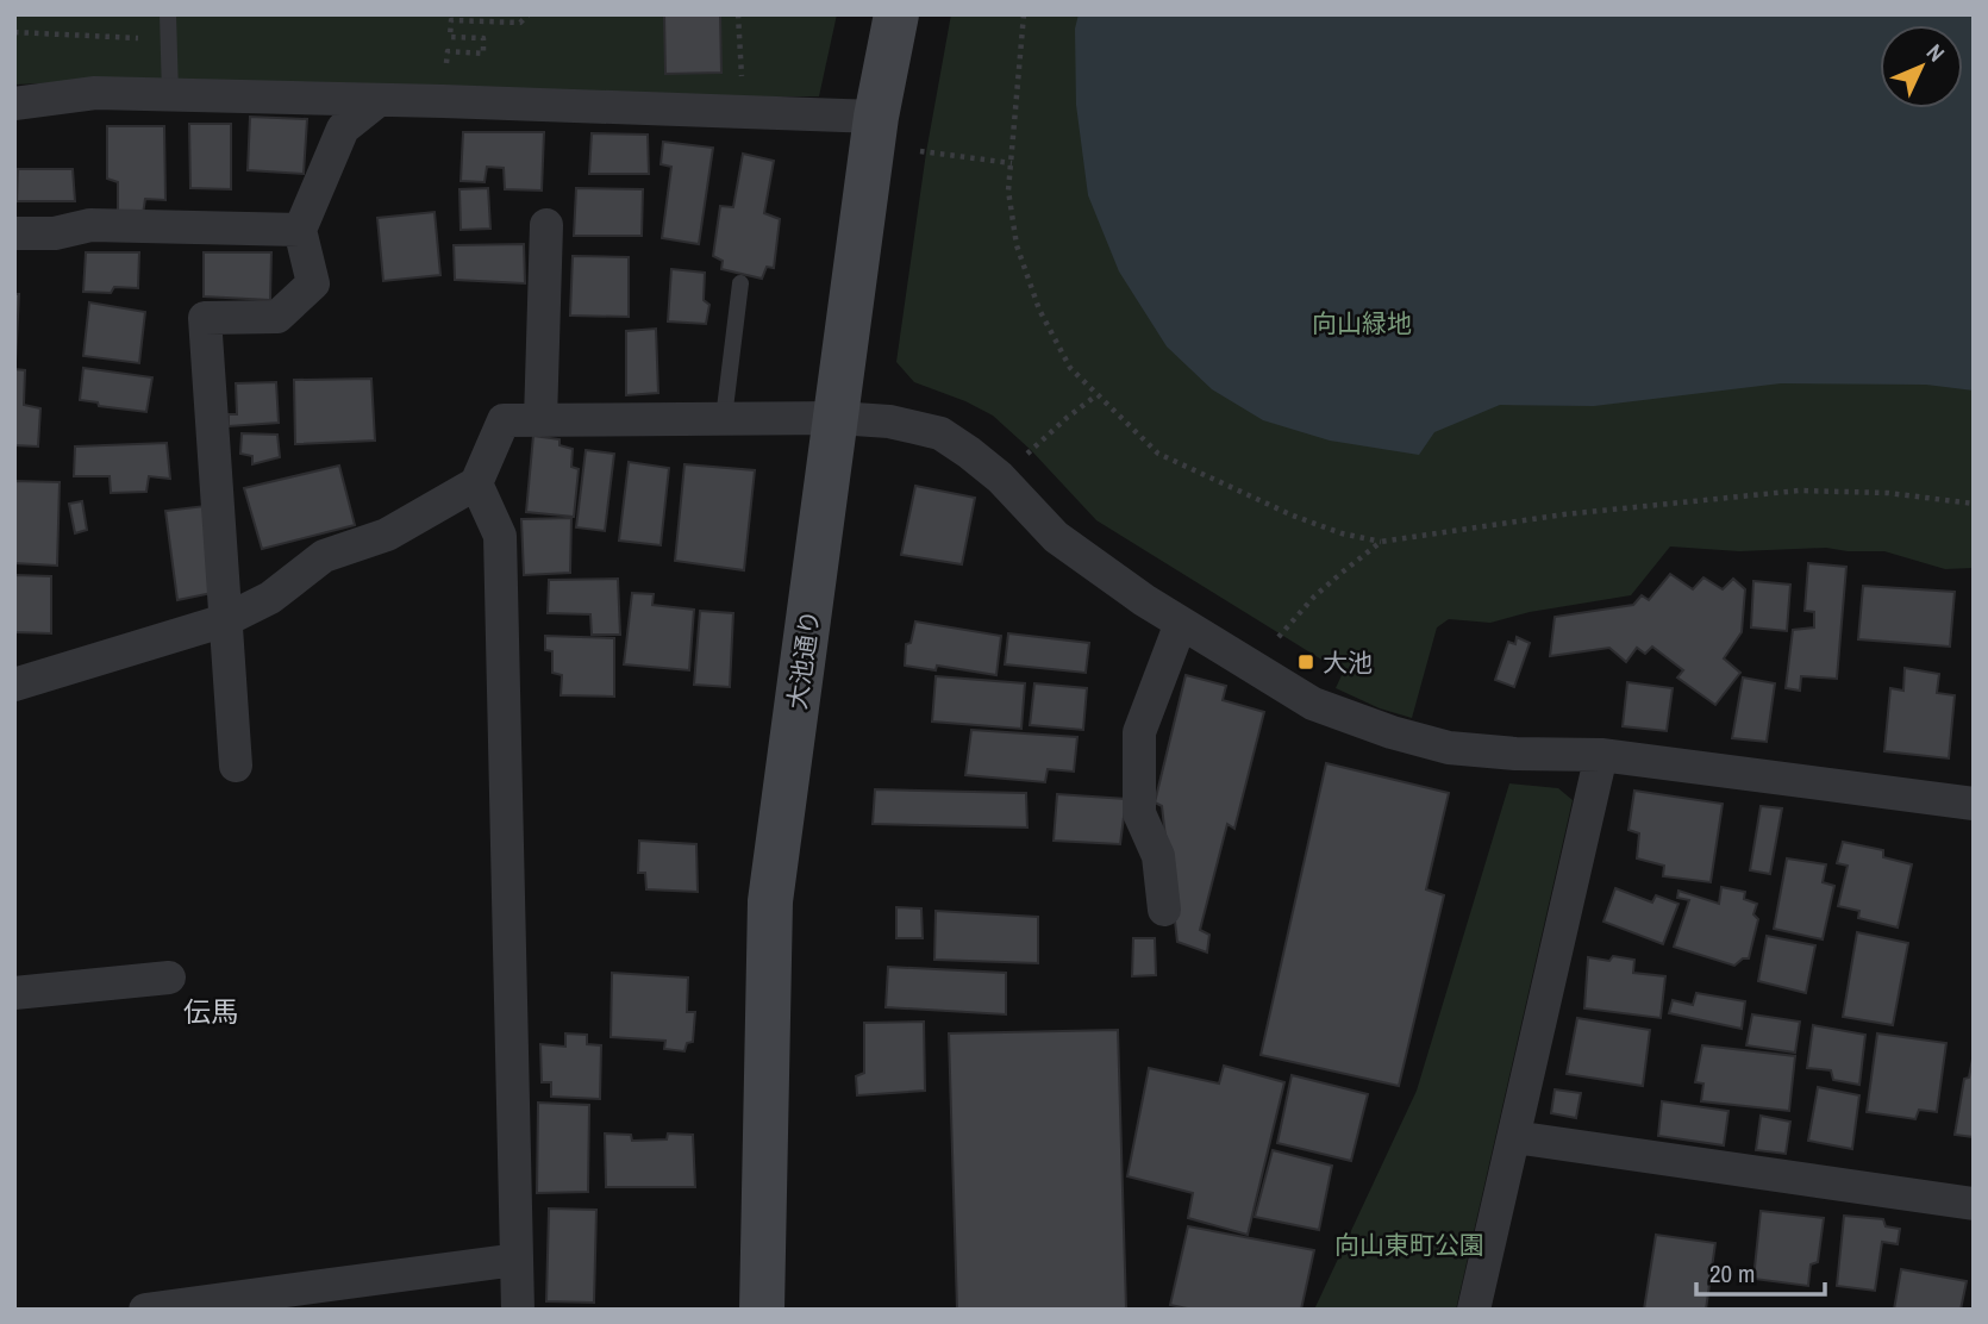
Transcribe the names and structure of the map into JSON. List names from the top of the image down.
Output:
{
  "streets": {
    "street": ["大池通り"]
  },
  "districts": ["伝馬"],
  "parks": ["向山緑地", "向山東町公園"],
  "places": {
    "transit": ["大池"]
  },
  "scale_bar": "20 m",
  "north": "top right"
}
